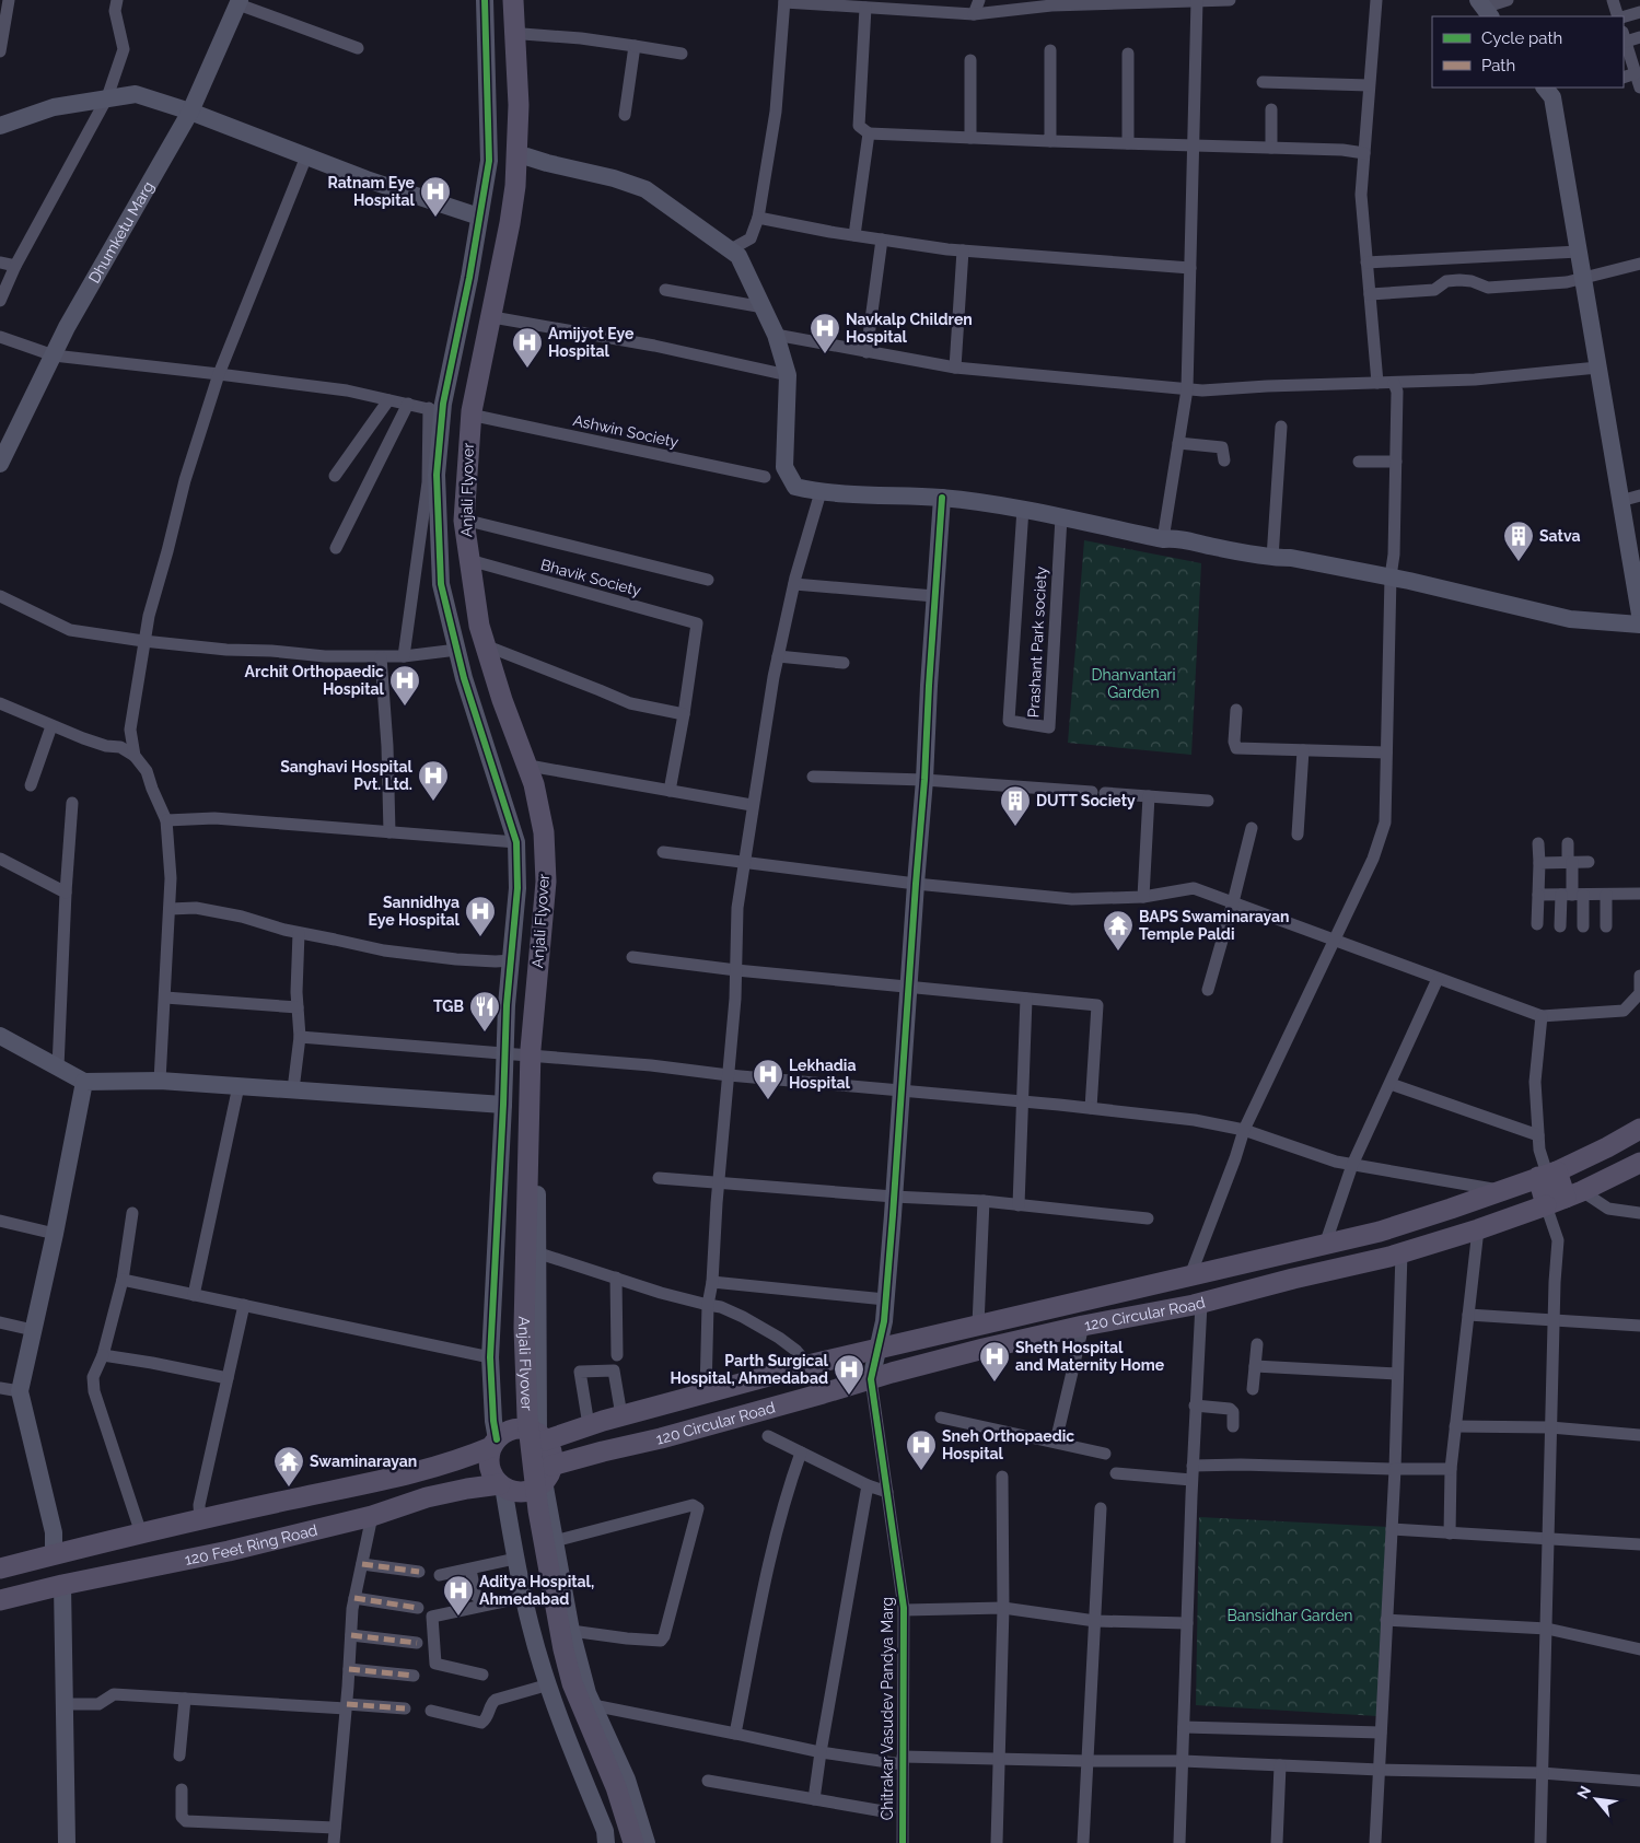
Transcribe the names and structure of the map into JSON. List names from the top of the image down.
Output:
{
  "streets": {
    "main road": ["Anjali Flyover", "120 Circular Road", "120 Feet Ring Road"],
    "street": [
      "Dhumketu Marg",
      "Ashwin Society",
      "Bhavik Society",
      "Prashant Park society",
      "Chitrakar Vasudev Pandya Marg"
    ]
  },
  "crossings": [
    ["120 Circular Road", "120 Feet Ring Road"],
    ["120 Circular Road", "Chitrakar Vasudev Pandya Marg"]
  ],
  "parks": ["Dhanvantari Garden", "Bansidhar Garden"],
  "places": {
    "hospital": [
      "Ratnam Eye Hospital",
      "Navkalp Children Hospital",
      "Amijyot Eye Hospital",
      "Archit Orthopaedic Hospital",
      "Sanghavi Hospital Pvt. Ltd.",
      "Sannidhya Eye Hospital",
      "Lekhadia Hospital",
      "Sheth Hospital and Maternity Home",
      "Parth Surgical Hospital, Ahmedabad",
      "Sneh Orthopaedic Hospital",
      "Aditya Hospital, Ahmedabad"
    ],
    "building": ["Satva", "DUTT Society"],
    "temple": ["BAPS Swaminarayan Temple Paldi", "Swaminarayan"],
    "restaurant": ["TGB"]
  },
  "legend": ["Cycle path", "Path"],
  "north": "top left"
}
